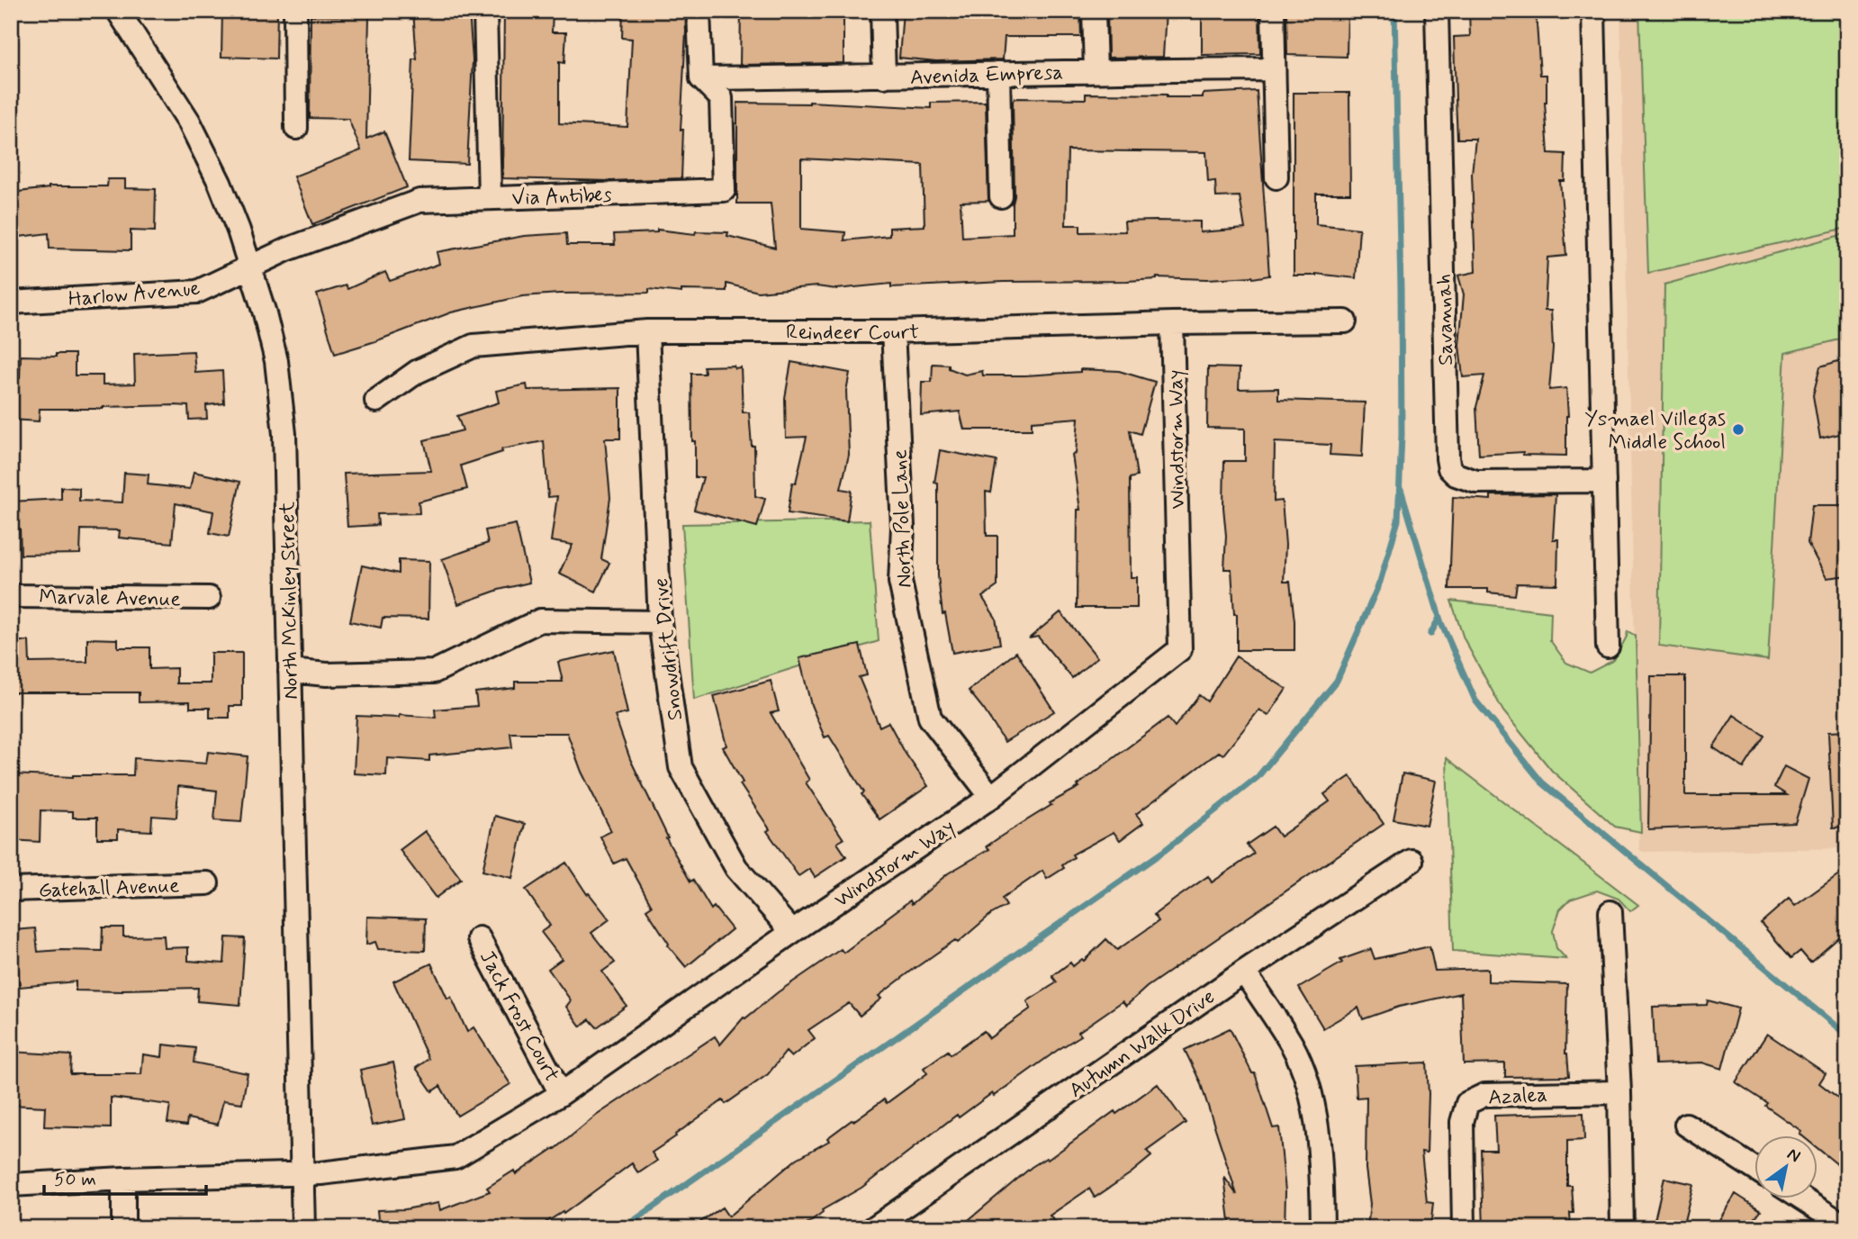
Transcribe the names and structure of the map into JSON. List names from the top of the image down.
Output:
{
  "streets": {
    "street": [
      "Avenida Empresa",
      "Via Antibes",
      "Harlow Avenue",
      "Savannah",
      "Reindeer Court",
      "Windstorm Way",
      "North Pole Lane",
      "Marvale Avenue",
      "North McKinley Street",
      "Snowdrift Drive",
      "Gatehall Avenue",
      "Jack Frost Court",
      "Autumn Walk Drive",
      "Azalea"
    ]
  },
  "crossings": [
    ["Avenida Empresa", "Via Antibes"],
    ["Via Antibes", "Harlow Avenue"],
    ["Harlow Avenue", "North McKinley Street"],
    ["Reindeer Court", "Windstorm Way"],
    ["Reindeer Court", "North Pole Lane"],
    ["Reindeer Court", "Snowdrift Drive"],
    ["Windstorm Way", "North Pole Lane"],
    ["Windstorm Way", "North McKinley Street"],
    ["Windstorm Way", "Snowdrift Drive"],
    ["Windstorm Way", "Jack Frost Court"]
  ],
  "places": ["Ysmael Villegas Middle School"],
  "scale_bar": "50 m",
  "north": "top right"
}
